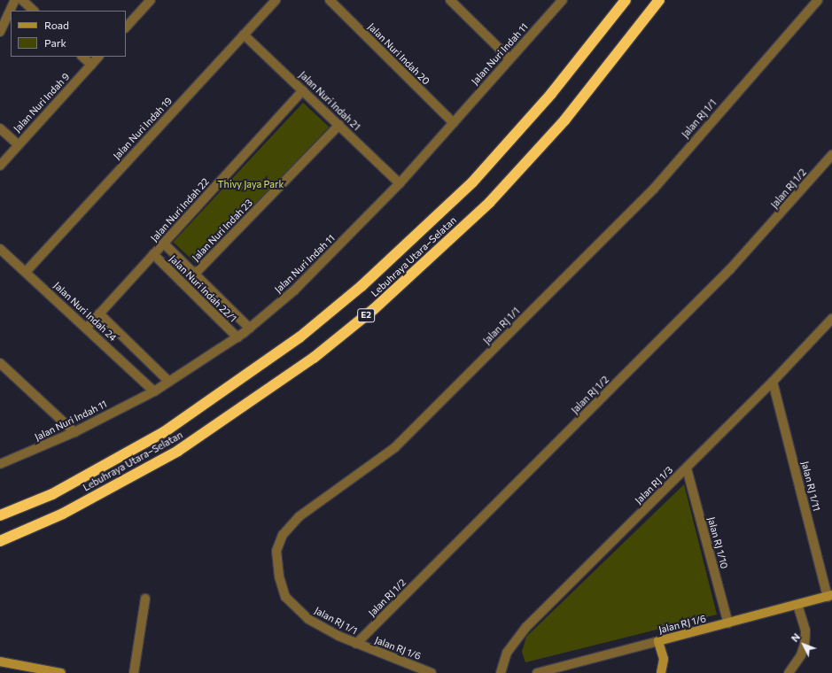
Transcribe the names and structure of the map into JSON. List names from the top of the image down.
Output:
{
  "streets": {
    "highway": ["Lebuhraya Utara–Selatan", "E2"],
    "street": [
      "Jalan Nuri Indah 20",
      "Jalan Nuri Indah 11",
      "Jalan Nuri Indah 21",
      "Jalan Nuri Indah 9",
      "Jalan RJ 1/1",
      "Jalan Nuri Indah 19",
      "Jalan RJ 1/2",
      "Jalan Nuri Indah 22",
      "Jalan Nuri Indah 23",
      "Jalan Nuri Indah 22/1",
      "Jalan Nuri Indah 24",
      "Jalan RJ 1/3",
      "Jalan RJ 1/11",
      "Jalan RJ 1/10",
      "Jalan RJ 1/6"
    ]
  },
  "crossings": [
    ["Jalan Nuri Indah 20", "Jalan Nuri Indah 11"],
    ["Jalan Nuri Indah 11", "Jalan Nuri Indah 21"],
    ["Jalan Nuri Indah 11", "Jalan Nuri Indah 22/1"],
    ["Jalan Nuri Indah 11", "Jalan Nuri Indah 24"],
    ["Jalan Nuri Indah 21", "Jalan Nuri Indah 19"],
    ["Jalan Nuri Indah 21", "Jalan Nuri Indah 22"],
    ["Jalan Nuri Indah 21", "Jalan Nuri Indah 23"],
    ["Jalan RJ 1/1", "Jalan RJ 1/2"],
    ["Jalan RJ 1/1", "Jalan RJ 1/6"],
    ["Jalan Nuri Indah 19", "Jalan Nuri Indah 24"],
    ["Jalan RJ 1/2", "Jalan RJ 1/6"],
    ["Jalan Nuri Indah 22", "Jalan Nuri Indah 22/1"],
    ["Jalan Nuri Indah 22", "Jalan Nuri Indah 24"],
    ["Jalan Nuri Indah 23", "Jalan Nuri Indah 22/1"],
    ["Jalan RJ 1/3", "Jalan RJ 1/11"],
    ["Jalan RJ 1/3", "Jalan RJ 1/10"],
    ["Jalan RJ 1/11", "Jalan RJ 1/6"],
    ["Jalan RJ 1/10", "Jalan RJ 1/6"]
  ],
  "parks": ["Thivy Jaya Park"],
  "legend": ["Road", "Park"],
  "north": "top left"
}
